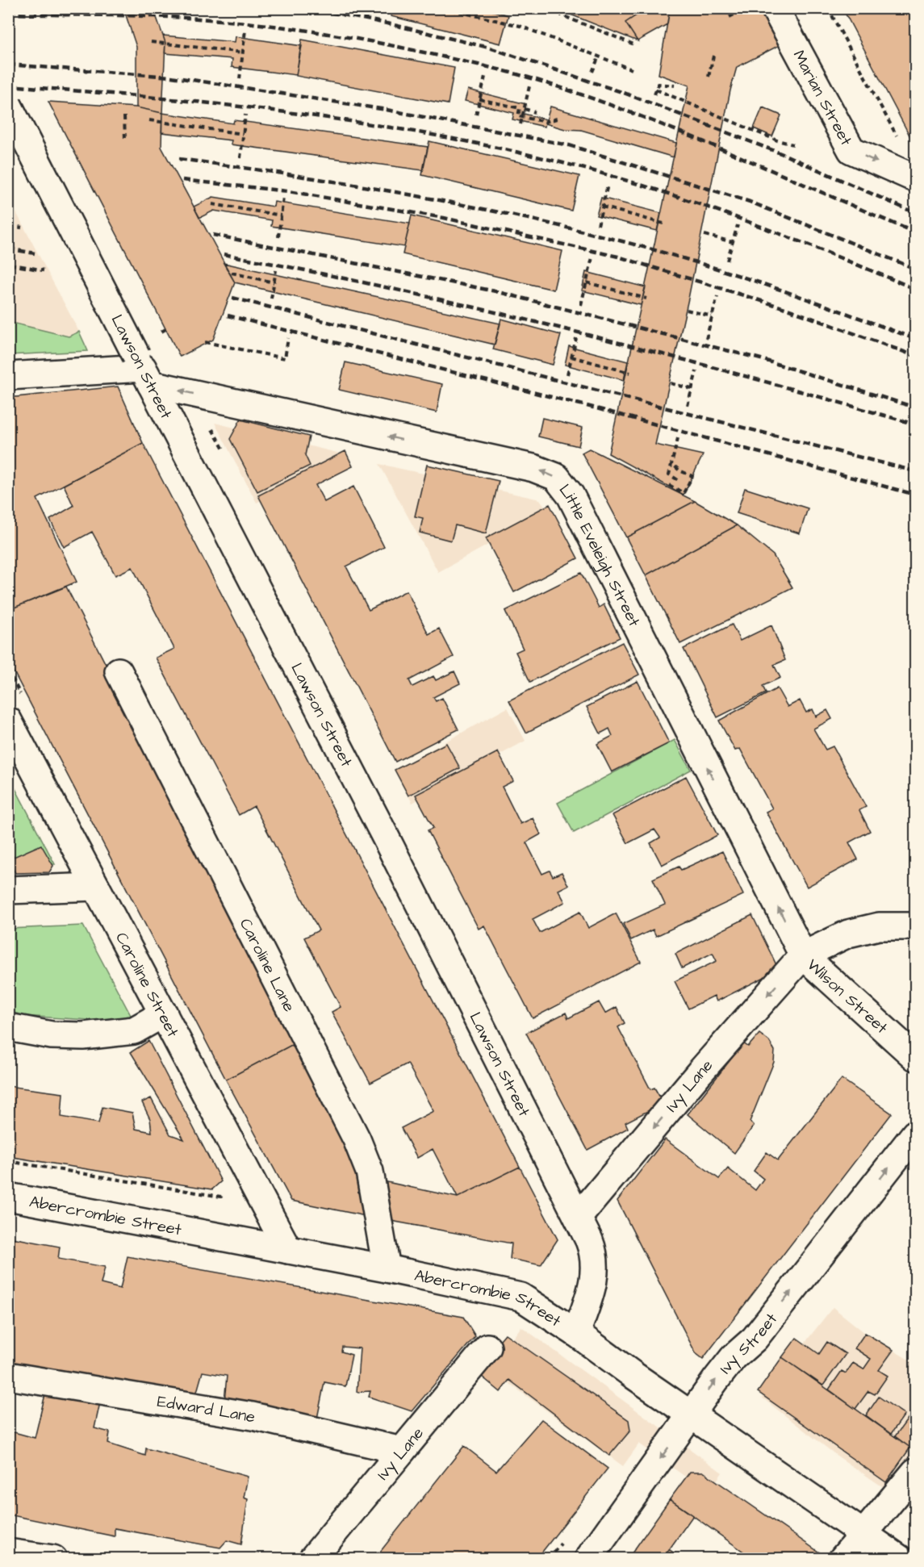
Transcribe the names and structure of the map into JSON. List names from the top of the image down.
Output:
{
  "streets": {
    "street": [
      "Marian Street",
      "Lawson Street",
      "Little Eveleigh Street",
      "Caroline Lane",
      "Caroline Street",
      "Wilson Street",
      "Ivy Lane",
      "Abercrombie Street",
      "Ivy Street",
      "Edward Lane"
    ]
  },
  "crossings": [
    ["Lawson Street", "Little Eveleigh Street"],
    ["Lawson Street", "Ivy Lane"],
    ["Lawson Street", "Abercrombie Street"],
    ["Little Eveleigh Street", "Wilson Street"],
    ["Little Eveleigh Street", "Ivy Lane"],
    ["Caroline Lane", "Abercrombie Street"],
    ["Caroline Street", "Abercrombie Street"],
    ["Wilson Street", "Ivy Lane"],
    ["Ivy Lane", "Edward Lane"],
    ["Abercrombie Street", "Ivy Street"]
  ],
  "one_way": ["Marian Street", "Little Eveleigh Street", "Ivy Lane"]
}
